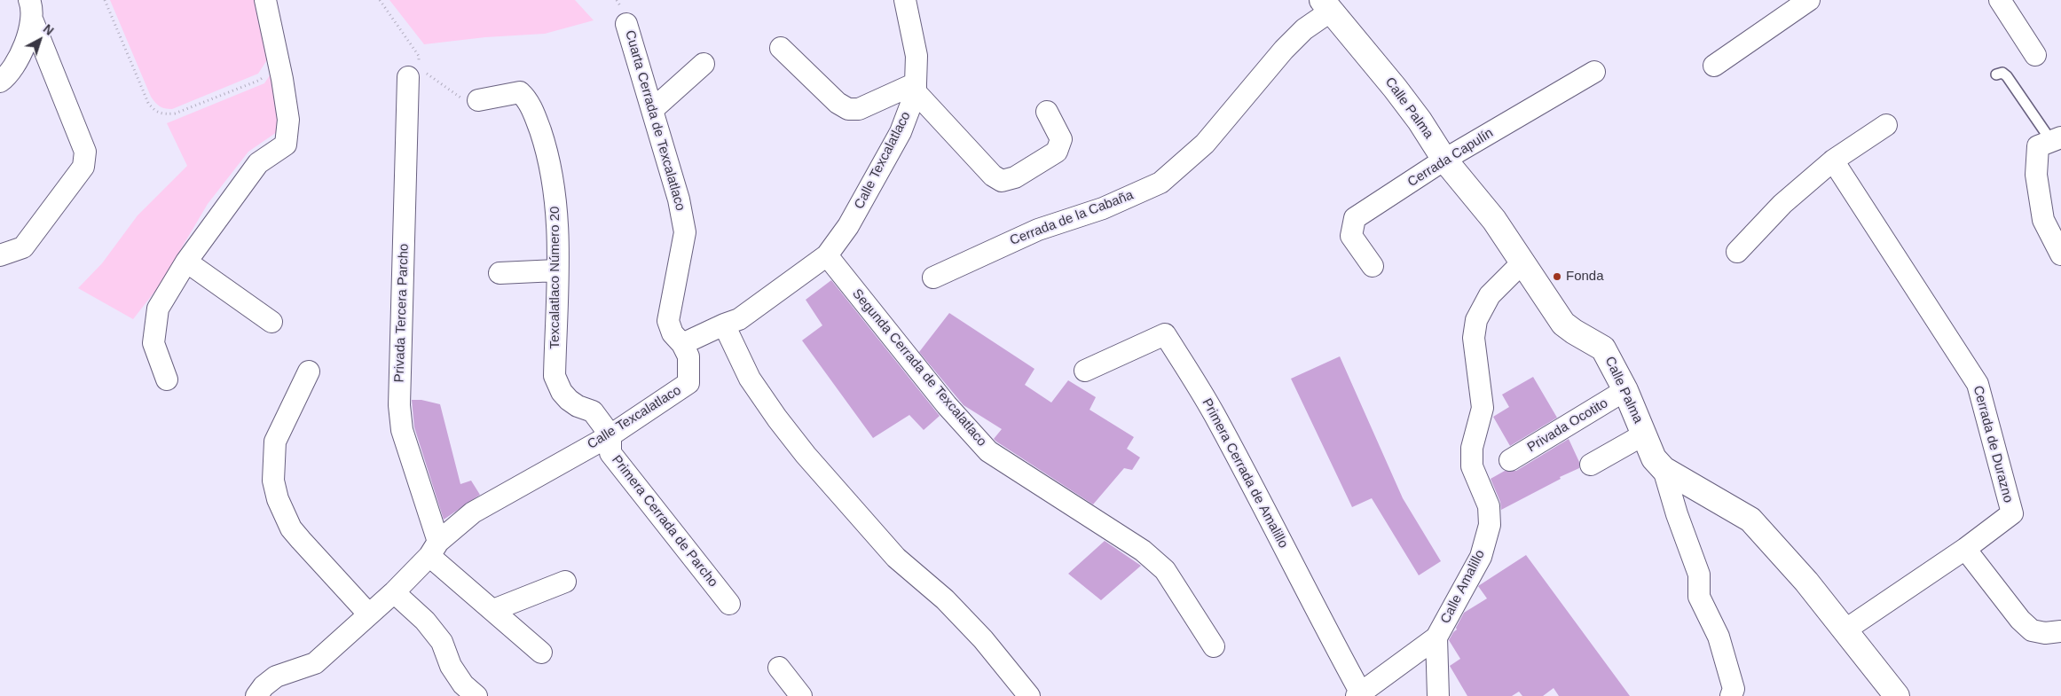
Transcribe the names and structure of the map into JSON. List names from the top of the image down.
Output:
{
  "streets": {
    "street": [
      "Calle Palma",
      "Cuarta Cerrada de Texcalatlaco",
      "Cerrada Capulín",
      "Calle Texcalatlaco",
      "Cerrada de la Cabaña",
      "Texcalatlaco Número 20",
      "Privada Tercera Parcho",
      "Segunda Cerrada de Texcalatlaco",
      "Privada Ocotito",
      "Cerrada de Durazno",
      "Primera Cerrada de Amalillo",
      "Primera Cerrada de Parcho",
      "Calle Amalillo"
    ]
  },
  "crossings": [
    ["Calle Palma", "Cerrada Capulín"],
    ["Calle Palma", "Cerrada de la Cabaña"],
    ["Calle Palma", "Privada Ocotito"],
    ["Calle Palma", "Cerrada de Durazno"],
    ["Calle Palma", "Calle Amalillo"],
    ["Cuarta Cerrada de Texcalatlaco", "Calle Texcalatlaco"],
    ["Calle Texcalatlaco", "Texcalatlaco Número 20"],
    ["Calle Texcalatlaco", "Privada Tercera Parcho"],
    ["Calle Texcalatlaco", "Segunda Cerrada de Texcalatlaco"],
    ["Calle Texcalatlaco", "Primera Cerrada de Parcho"],
    ["Texcalatlaco Número 20", "Primera Cerrada de Parcho"],
    ["Primera Cerrada de Amalillo", "Calle Amalillo"]
  ],
  "places": ["Fonda"],
  "north": "top right"
}
